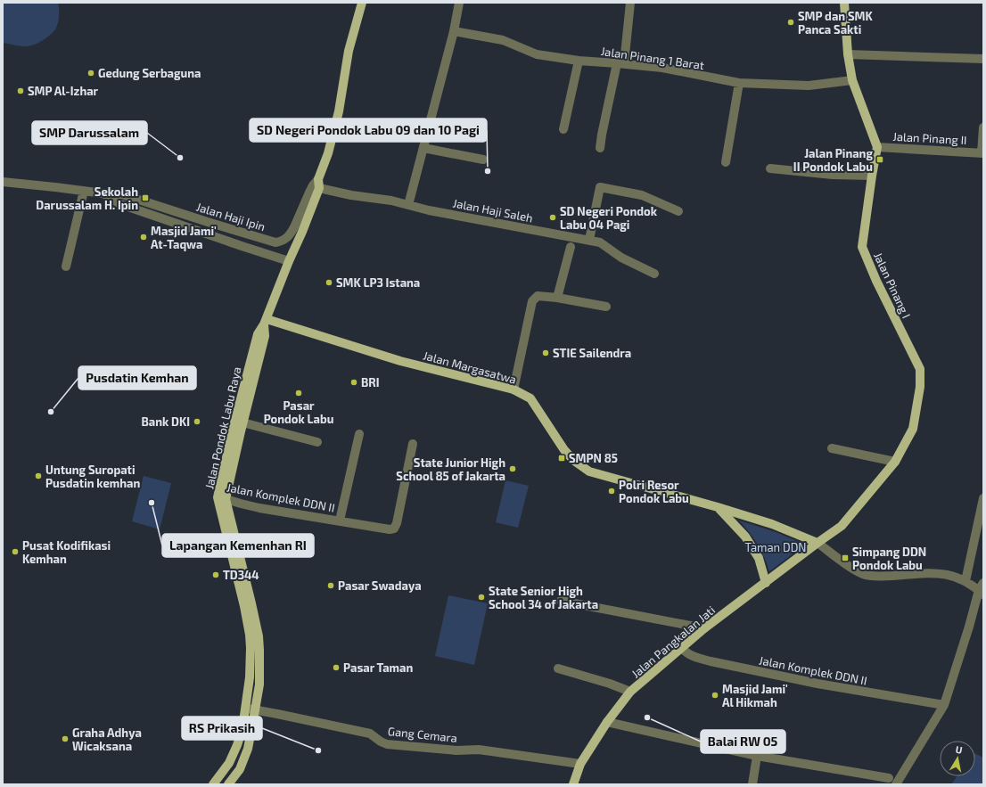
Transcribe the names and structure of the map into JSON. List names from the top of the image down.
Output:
{
  "streets": {
    "main road": [
      "Jalan Pinang I",
      "Jalan Margasatwa",
      "Jalan Pondok Labu Raya",
      "Jalan Pangkalan Jati"
    ],
    "street": [
      "Jalan Pinang 1 Barat",
      "Jalan Pinang II",
      "Jalan Haji Saleh",
      "Jalan Haji Ipin",
      "Jalan Komplek DDN II",
      "Gang Cemara"
    ]
  },
  "crossings": [
    ["Jalan Pinang II", "Jalan Pinang I"],
    ["Jalan Haji Saleh", "Jalan Haji Ipin"],
    ["Jalan Haji Saleh", "Jalan Pondok Labu Raya"],
    ["Jalan Haji Ipin", "Jalan Pondok Labu Raya"],
    ["Jalan Pinang I", "Jalan Margasatwa"],
    ["Jalan Pinang I", "Jalan Pangkalan Jati"],
    ["Jalan Margasatwa", "Jalan Pondok Labu Raya"],
    ["Jalan Margasatwa", "Jalan Pangkalan Jati"],
    ["Jalan Pondok Labu Raya", "Jalan Komplek DDN II"],
    ["Jalan Pondok Labu Raya", "Gang Cemara"],
    ["Jalan Komplek DDN II", "Jalan Pangkalan Jati"],
    ["Jalan Pangkalan Jati", "Gang Cemara"]
  ],
  "parks": ["Taman DDN"],
  "places": {
    "other": [
      "SMP dan SMK Panca Sakti",
      "Gedung Serbaguna",
      "SMP Al-Izhar",
      "SMP Darussalam",
      "SD Negeri Pondok Labu 09 dan 10 Pagi",
      "SD Negeri Pondok Labu 04 Pagi",
      "Masjid Jami' At-Taqwa",
      "SMK LP3 Istana",
      "STIE Sailendra",
      "BRI",
      "Pasar Pondok Labu",
      "Pusdatin Kemhan",
      "Bank DKI",
      "State Junior High School 85 of Jakarta",
      "Untung Suropati Pusdatin kemhan",
      "Polri Resor Pondok Labu",
      "Lapangan Kemenhan RI",
      "Pusat Kodifikasi Kemhan",
      "TD344",
      "Pasar Swadaya",
      "State Senior High School 34 of Jakarta",
      "Pasar Taman",
      "Masjid Jami' Al Hikmah",
      "Balai RW 05",
      "Graha Adhya Wicaksana",
      "RS Prikasih"
    ],
    "transit": [
      "Jalan Pinang II Pondok Labu",
      "Sekolah Darussalam H. Ipin",
      "SMPN 85",
      "Simpang DDN Pondok Labu"
    ]
  },
  "north": "top"
}
